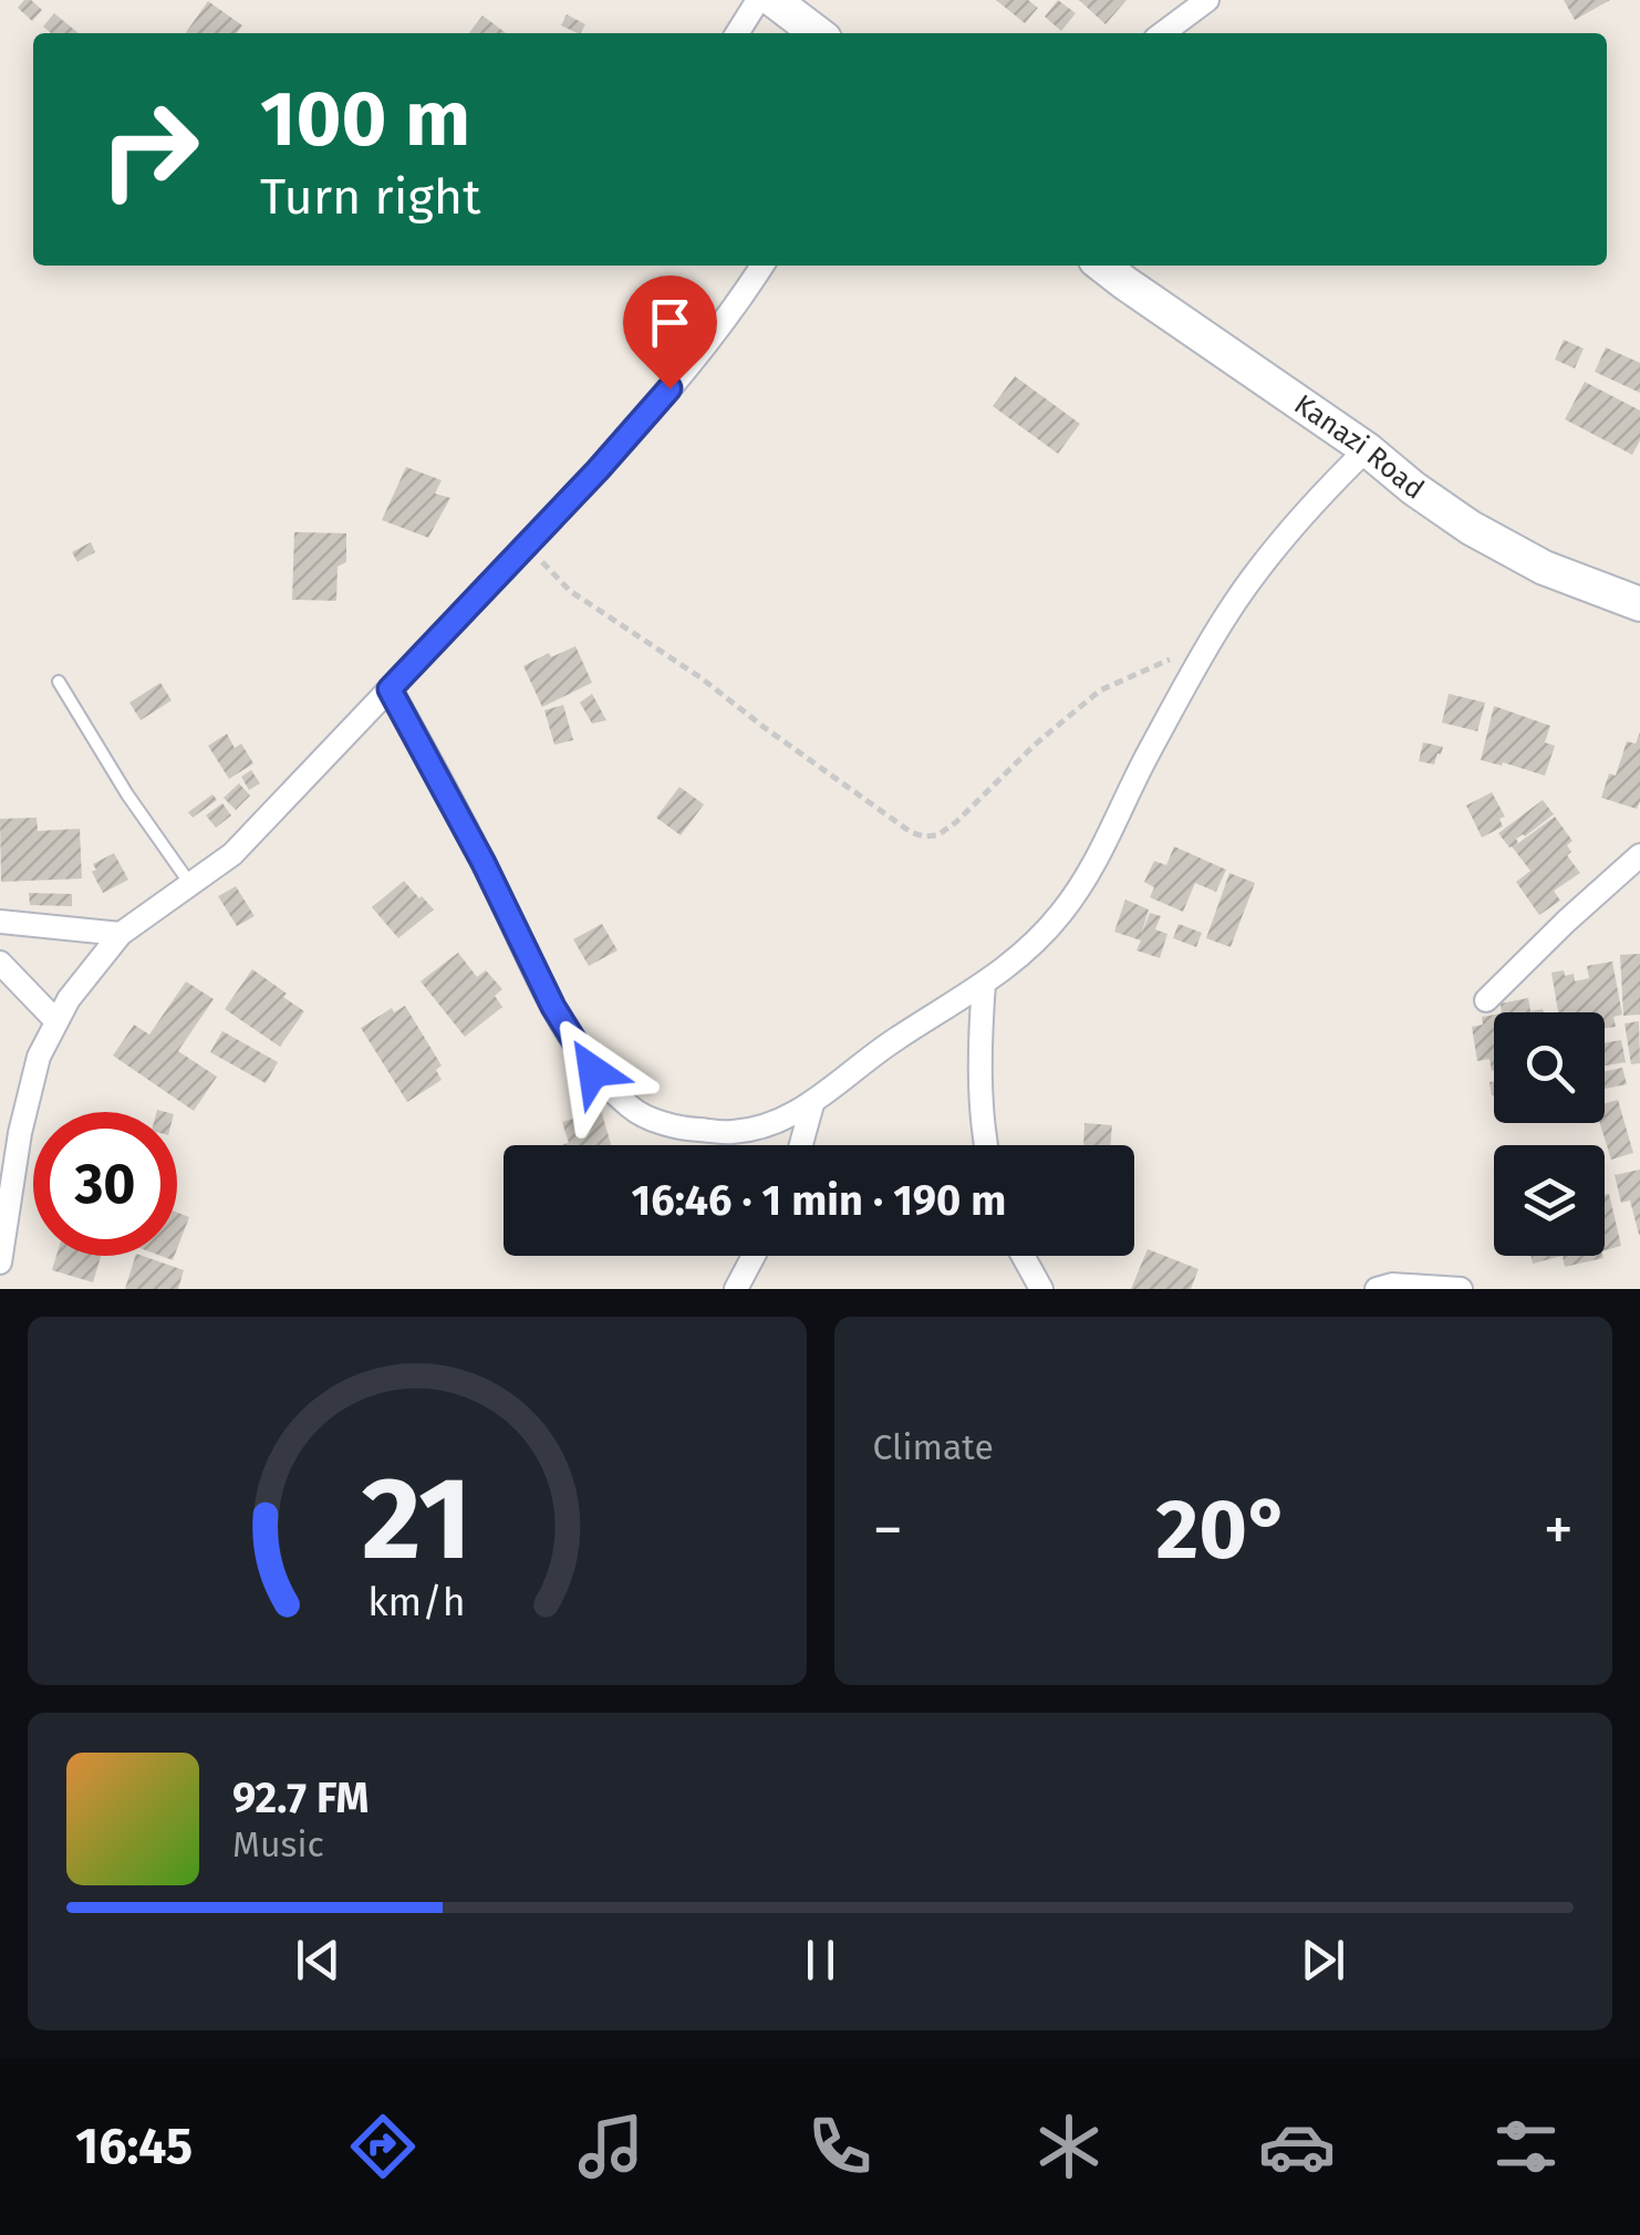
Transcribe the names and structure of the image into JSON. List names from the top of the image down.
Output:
{
  "streets": {
    "main road": ["Kanazi Road"]
  },
  "page": {
    "turn": ["100 m", "Turn right"],
    "limit": "30",
    "trip": "16:46 · 1 min · 190 m",
    "tile": "Climate",
    "heat": ["−", "20°", "+"],
    "song": ["92.7 FM", "Music"],
    "tabs": "16:45",
    "gauge": ["21", "km/h"]
  }
}
